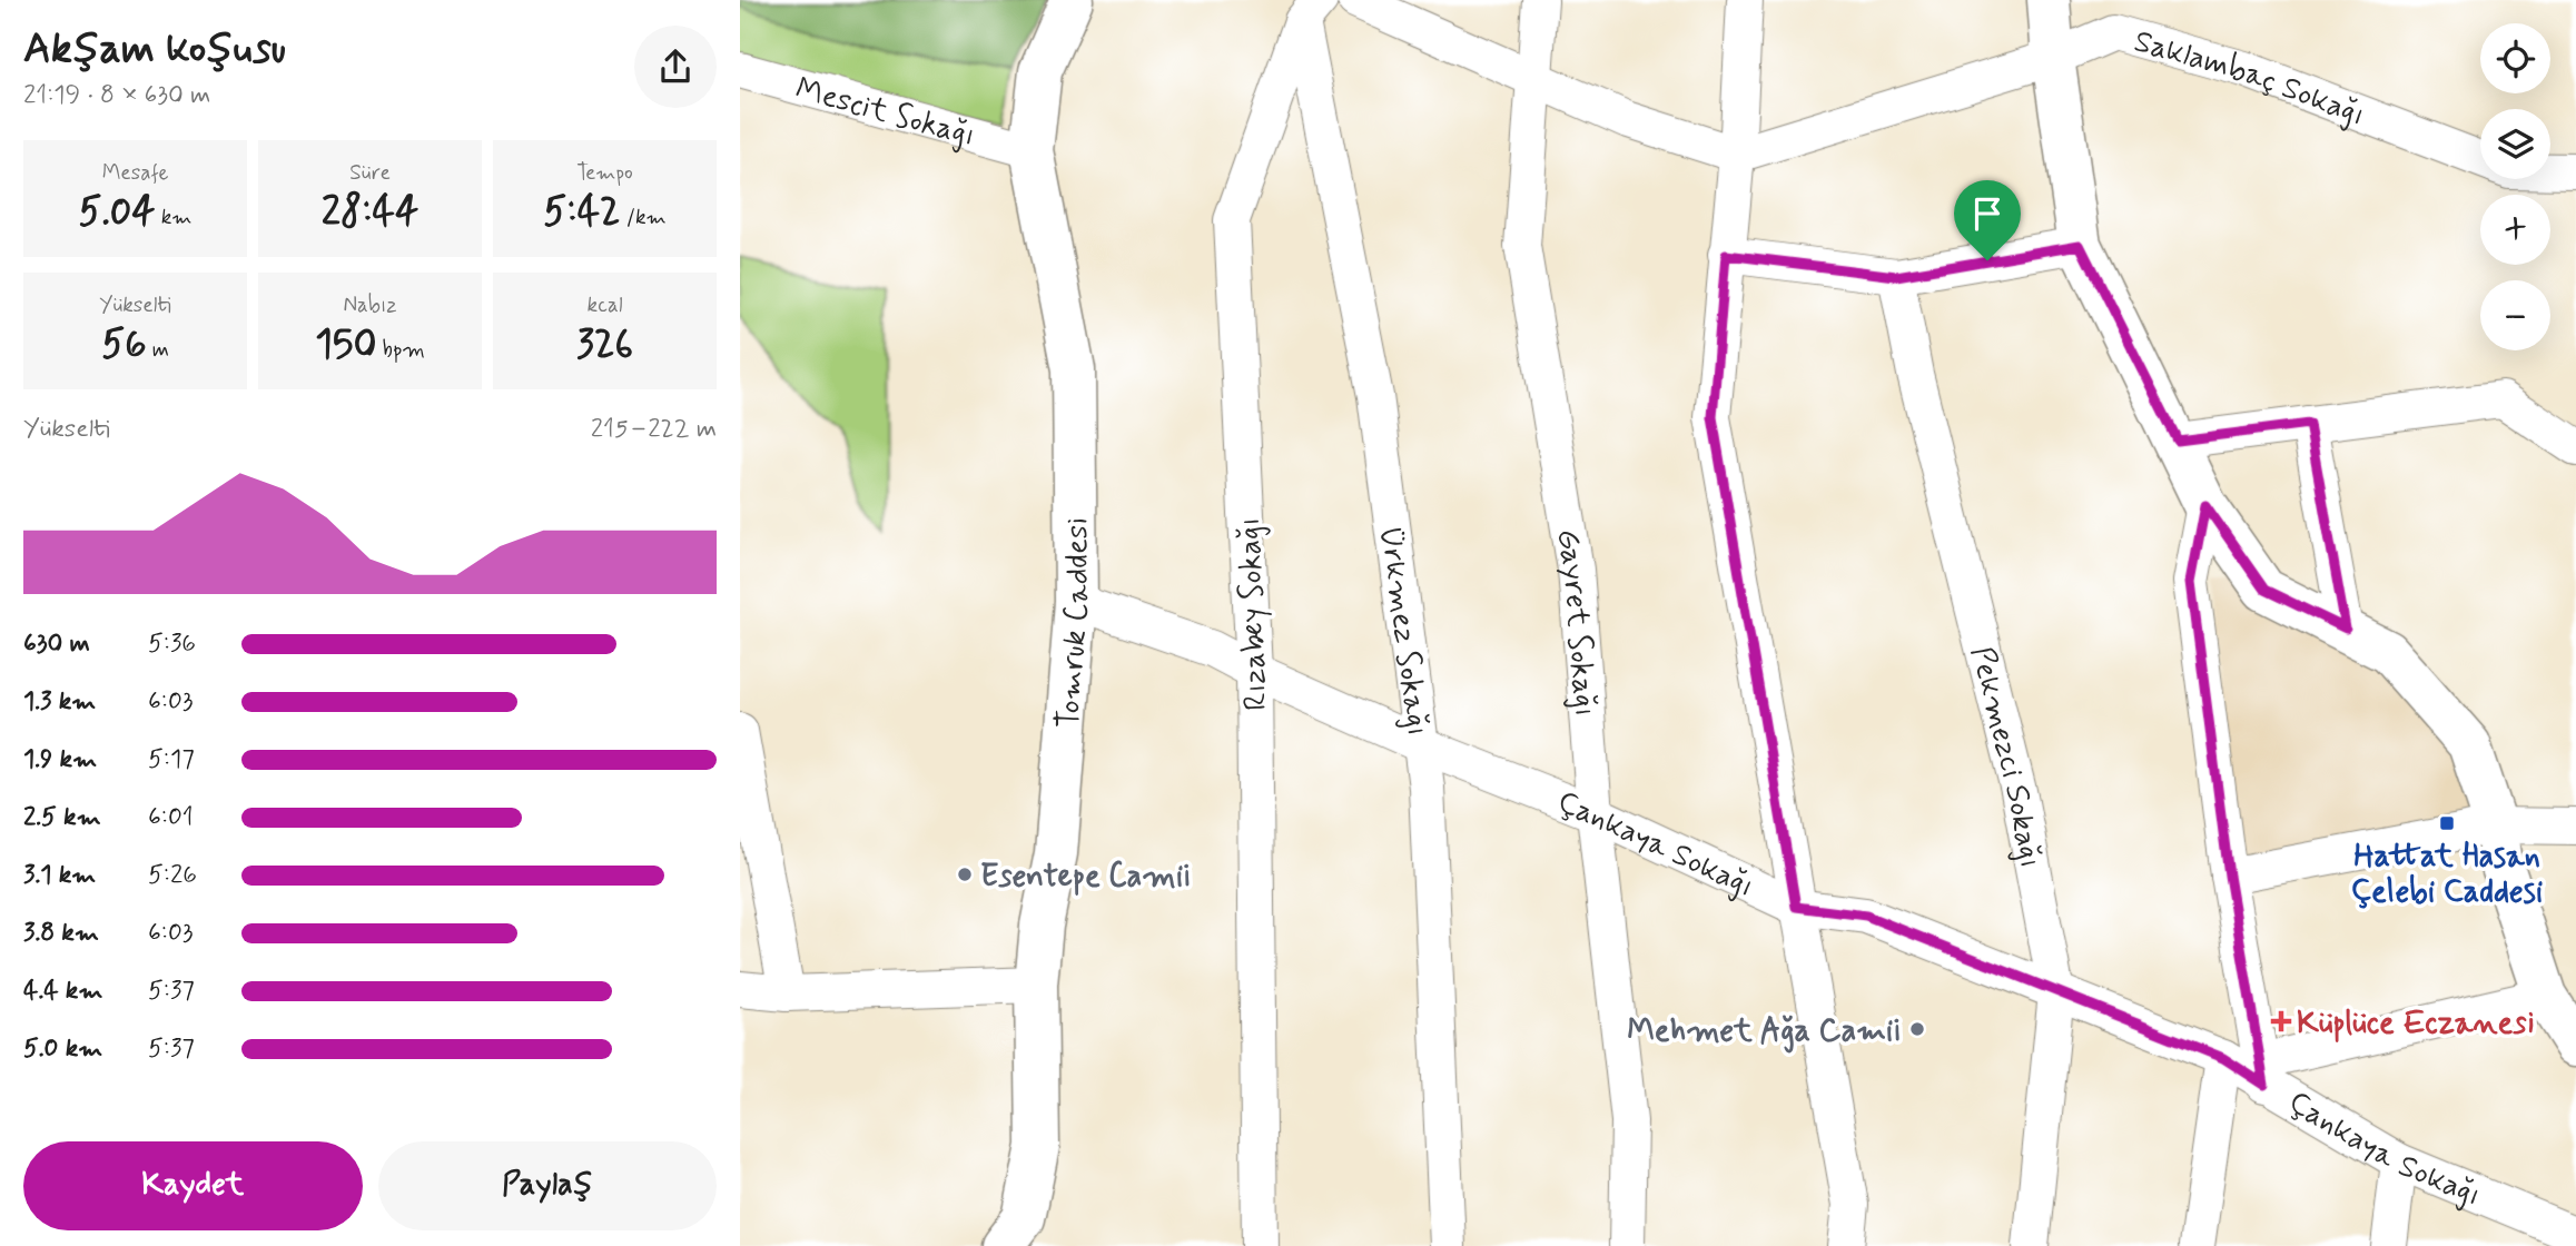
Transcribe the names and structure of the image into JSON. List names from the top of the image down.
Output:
{
  "streets": {
    "main road": ["Tomruk Caddesi"],
    "street": [
      "Saklambaç Sokağı",
      "Mescit Sokağı",
      "Rızabey Sokağı",
      "Gayret Sokağı",
      "Ürkmez Sokağı",
      "Pekmezci Sokağı",
      "Çankaya Sokağı"
    ]
  },
  "crossings": [
    ["Mescit Sokağı", "Tomruk Caddesi"],
    ["Rızabey Sokağı", "Ürkmez Sokağı"],
    ["Rızabey Sokağı", "Çankaya Sokağı"],
    ["Gayret Sokağı", "Çankaya Sokağı"],
    ["Tomruk Caddesi", "Çankaya Sokağı"],
    ["Ürkmez Sokağı", "Çankaya Sokağı"],
    ["Pekmezci Sokağı", "Çankaya Sokağı"]
  ],
  "places": {
    "transit": ["Hattat Hasan Çelebi Caddesi"],
    "other": ["Esentepe Camii", "Mehmet Ağa Camii"],
    "health": ["Küplüce Eczanesi"]
  },
  "page": {
    "heading": ["Akşam koşusu", "21:19 · 8 × 630 m"],
    "map_buttons": ["+", "−"],
    "stats": [
      ["Mesafe", "5.04 km"],
      ["Süre", "28:44"],
      ["Tempo", "5:42 /km"],
      ["Yükselti", "56 m"],
      ["Nabız", "150 bpm"],
      ["kcal", "326"]
    ],
    "chart": ["Yükselti", "215–222 m"],
    "list": [
      {
        "name": "630 m",
        "note": "5:36"
      },
      {
        "name": "1.3 km",
        "note": "6:03"
      },
      {
        "name": "1.9 km",
        "note": "5:17"
      },
      {
        "name": "2.5 km",
        "note": "6:01"
      },
      {
        "name": "3.1 km",
        "note": "5:26"
      },
      {
        "name": "3.8 km",
        "note": "6:03"
      },
      {
        "name": "4.4 km",
        "note": "5:37"
      },
      {
        "name": "5.0 km",
        "note": "5:37"
      }
    ],
    "buttons": ["Kaydet", "Paylaş"]
  }
}
